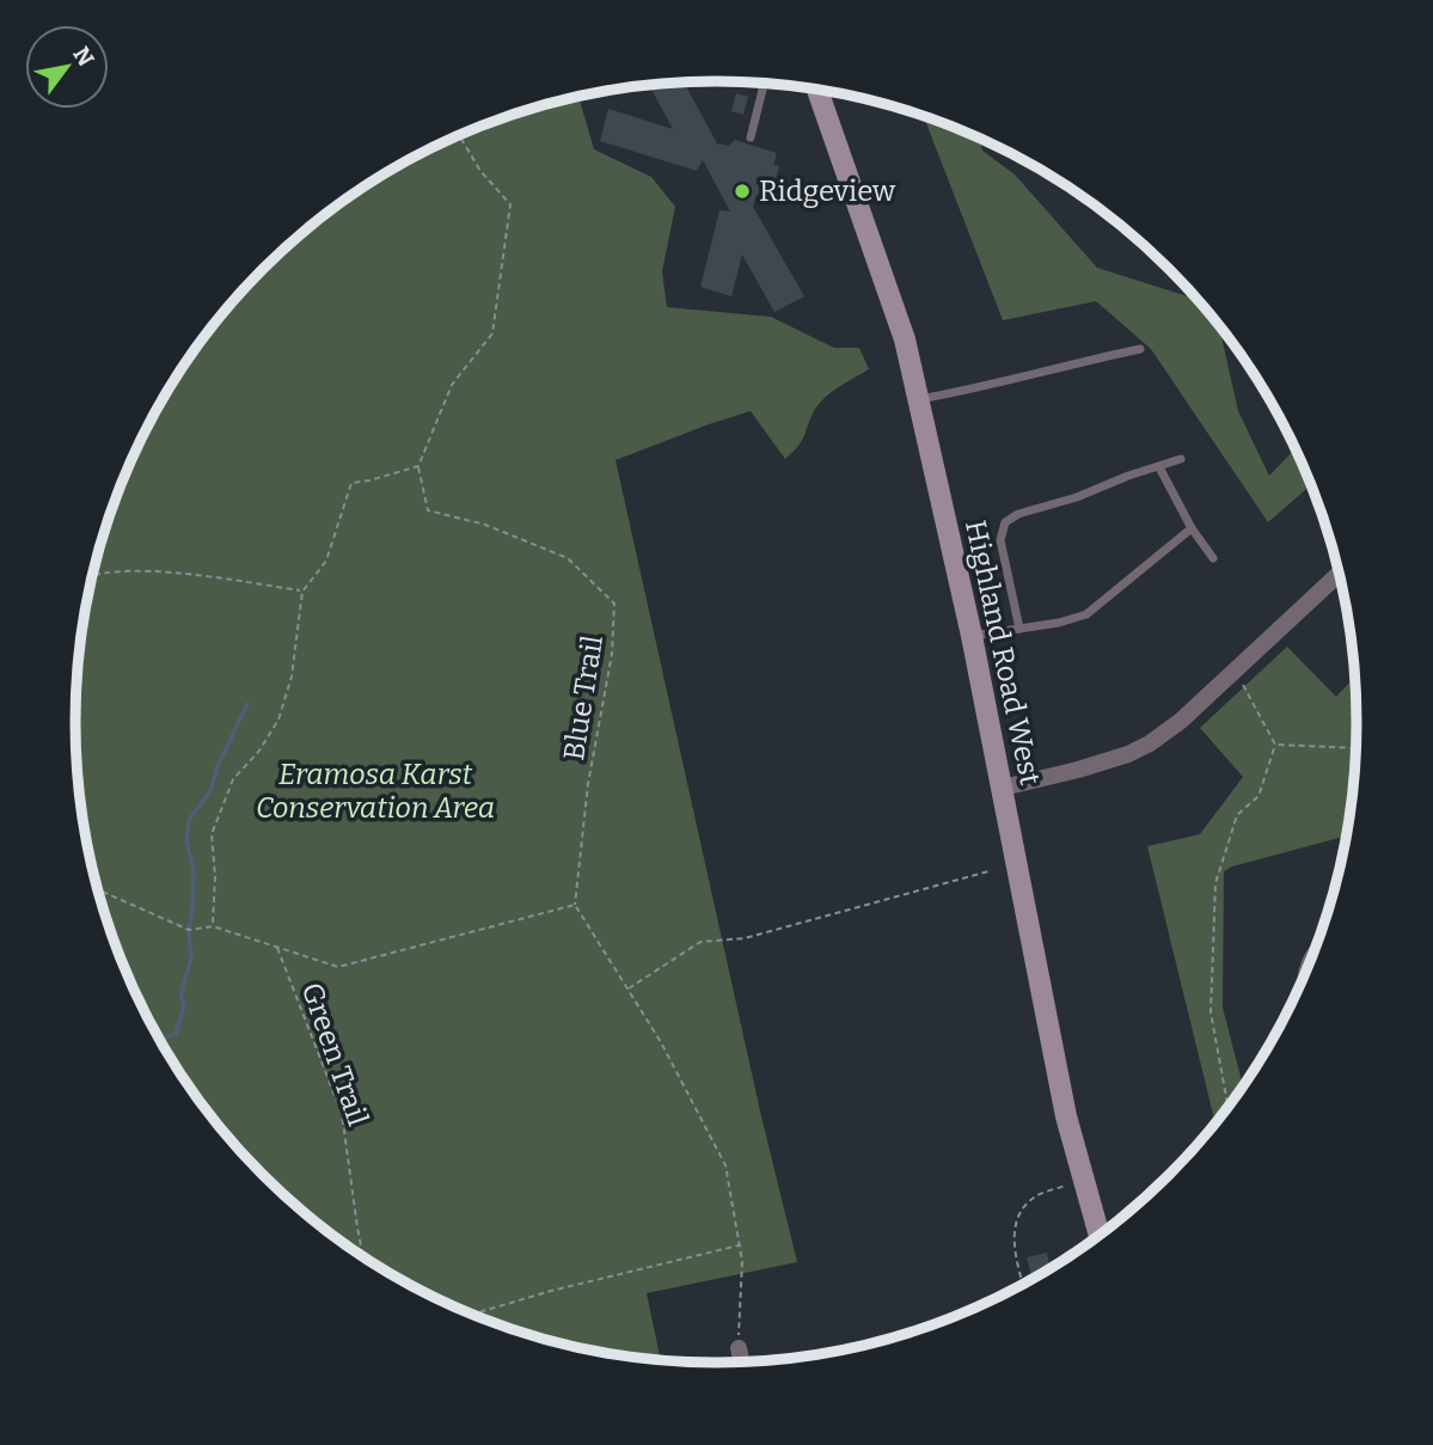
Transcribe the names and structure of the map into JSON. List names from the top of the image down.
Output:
{
  "streets": {
    "street": ["Highland Road West"],
    "path": ["Blue Trail", "Green Trail"]
  },
  "parks": ["Eramosa Karst Conservation Area"],
  "places": ["Ridgeview"],
  "north": "top right"
}
